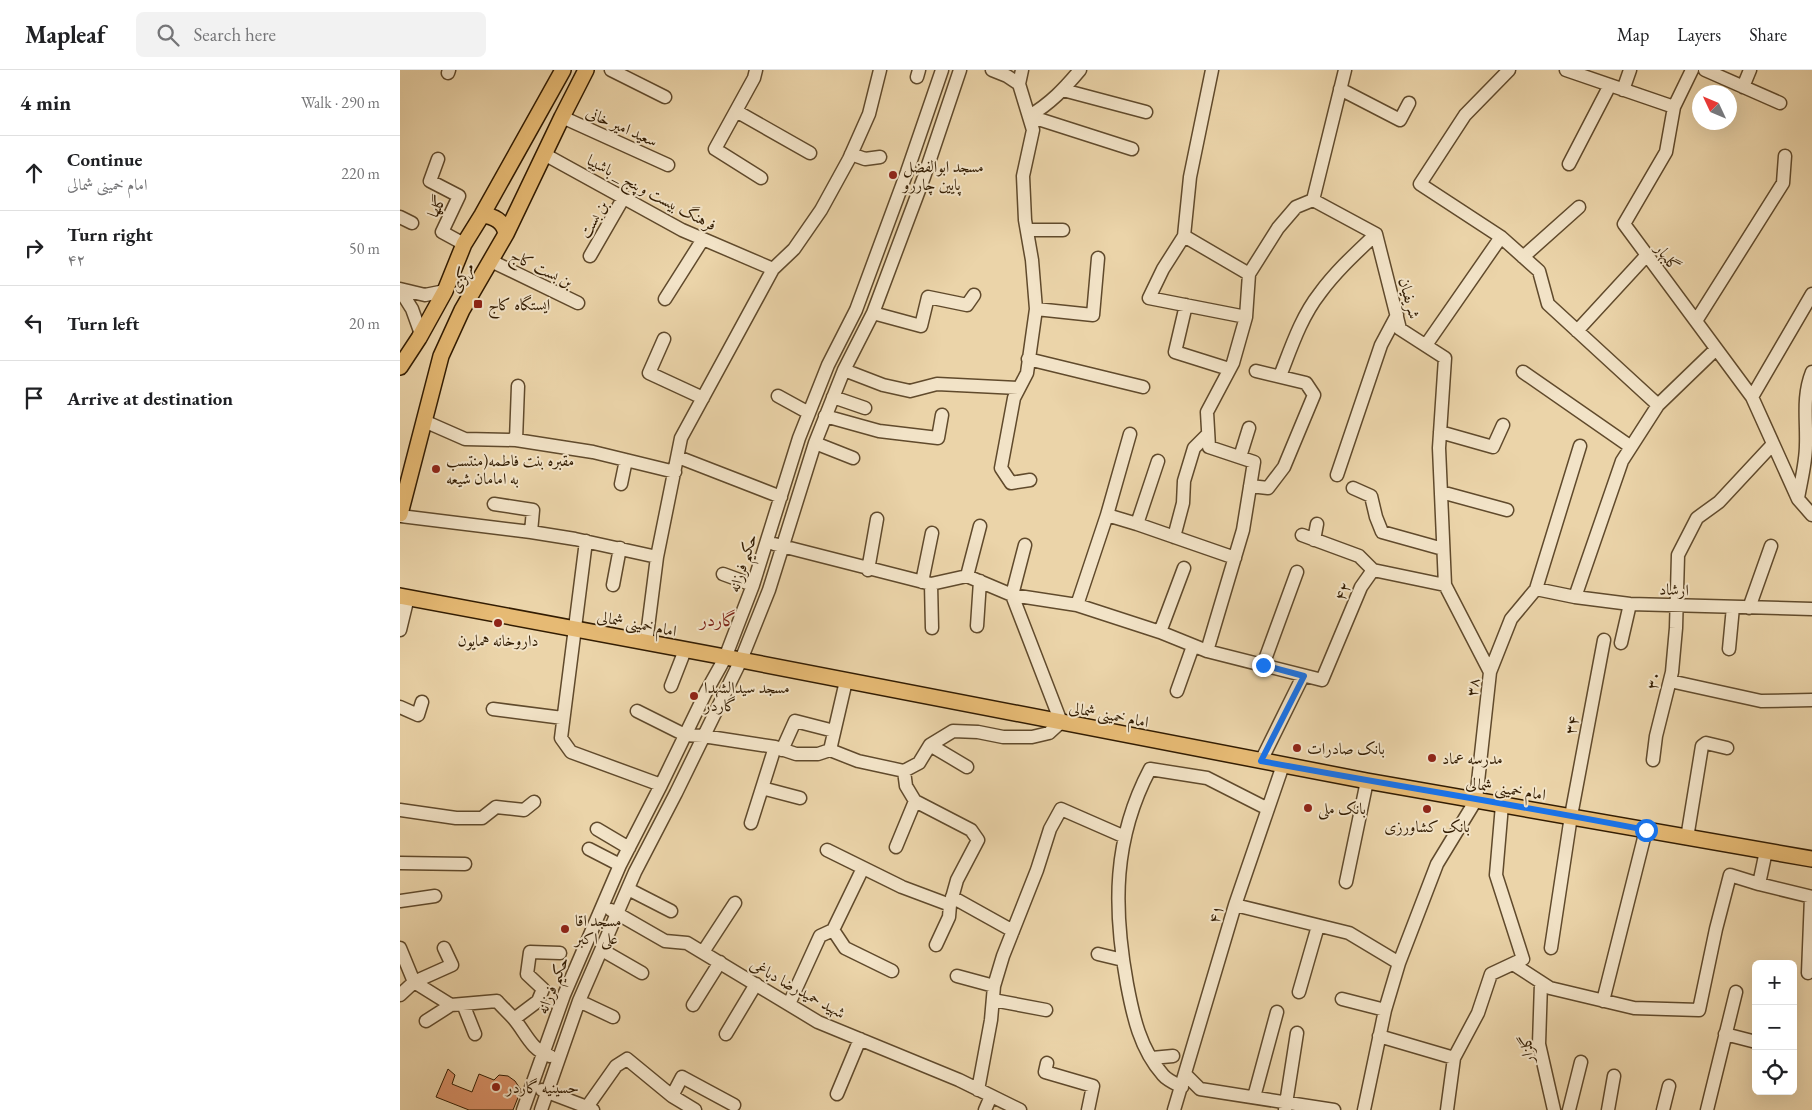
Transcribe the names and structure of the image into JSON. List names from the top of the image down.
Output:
{
  "streets": {
    "main road": ["مرکزی", "امام خمینی شمالی"],
    "street": [
      "سعید امیر خانی",
      "فرهنگ بیست وپنج _ باشییا",
      "گلها",
      "بن بست",
      "گلبهار",
      "بن بست کاج",
      "شریفیان",
      "حکیم فرزانه",
      "ارشاد",
      "۴۲",
      "۳۰",
      "۳۸",
      "۳۴",
      "۴۱",
      "شهید حمیدرضا دباغی",
      "گلزار"
    ]
  },
  "crossings": [
    ["سعید امیر خانی", "مرکزی"],
    ["فرهنگ بیست وپنج _ باشییا", "بن بست"],
    ["فرهنگ بیست وپنج _ باشییا", "مرکزی"],
    ["گلها", "مرکزی"],
    ["گلبهار", "۳۰"],
    ["بن بست کاج", "مرکزی"],
    ["حکیم فرزانه", "امام خمینی شمالی"],
    ["حکیم فرزانه", "شهید حمیدرضا دباغی"],
    ["ارشاد", "۳۰"],
    ["ارشاد", "۳۸"],
    ["امام خمینی شمالی", "۳۸"],
    ["امام خمینی شمالی", "۳۴"],
    ["امام خمینی شمالی", "۴۱"]
  ],
  "districts": ["گاردر"],
  "places": {
    "other": [
      "مسجد ابوالفضل پایین چاررو",
      "مقبره بنت فاطمه(منتسب به امامان شیعه",
      "داروخانه همایون",
      "مسجد سیدالشهدا گاردر",
      "بانک صادرات",
      "مدرسه عماد",
      "بانک ملی",
      "بانک کشاورزی",
      "مسجد اقا علی اکبر",
      "حسینیه گاردر"
    ],
    "transit": ["ایستگاه کاج"]
  },
  "north": "top left",
  "page": {
    "header": "Mapleaf",
    "search": "Search here",
    "nav": ["Map", "Layers", "Share"],
    "heading": ["4 min", "Walk · 290 m"],
    "list": [
      ["Continue", "امام خمینی شمالی", "220 m"],
      ["Turn right", "۴۲", "50 m"],
      ["Turn left", "20 m"],
      "Arrive at destination"
    ],
    "map_buttons": ["+", "−"]
  }
}
